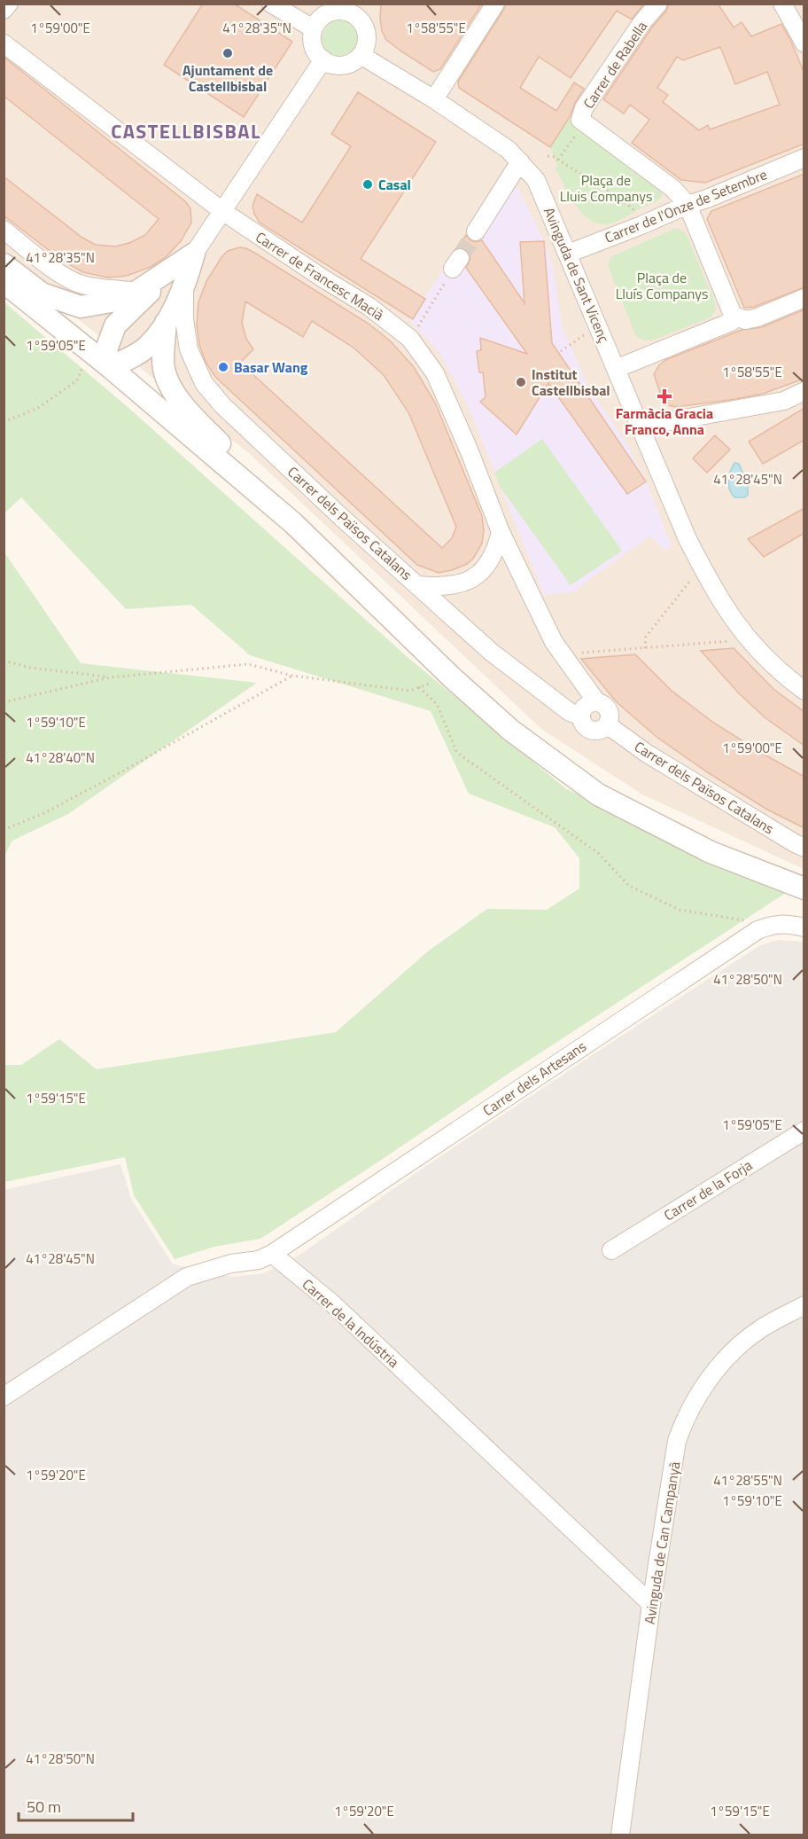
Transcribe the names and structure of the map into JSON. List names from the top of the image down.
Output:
{
  "streets": {
    "street": [
      "Carrer de Rabella",
      "Carrer de l'Onze de Setembre",
      "Avinguda de Sant Vicenç",
      "Carrer de Francesc Macià",
      "Carrer dels Països Catalans",
      "Carrer dels Artesans",
      "Carrer de la Forja",
      "Carrer de la Indústria",
      "Avinguda de Can Campanyà"
    ]
  },
  "crossings": [
    ["Carrer de Rabella", "Carrer de l'Onze de Setembre"],
    ["Carrer de l'Onze de Setembre", "Avinguda de Sant Vicenç"],
    ["Carrer de Francesc Macià", "Carrer dels Països Catalans"],
    ["Carrer dels Artesans", "Carrer de la Indústria"],
    ["Carrer de la Indústria", "Avinguda de Can Campanyà"]
  ],
  "districts": ["CASTELLBISBAL"],
  "parks": ["Plaça de Lluis Companys", "Plaça de Lluís Companys"],
  "places": {
    "other": [
      "Ajuntament de Castellbisbal",
      "Casal",
      "Basar Wang",
      "Institut Castellbisbal"
    ],
    "health": ["Farmàcia Gracia Franco, Anna"]
  },
  "scale_bar": "50 m",
  "coordinates": [
    "1°59'00\"E",
    "41°28'35\"N",
    "1°58'55\"E",
    "1°59'05\"E",
    "41°28'45\"N",
    "1°59'10\"E",
    "41°28'40\"N",
    "41°28'50\"N",
    "1°59'15\"E",
    "1°59'20\"E",
    "41°28'55\"N"
  ]
}
